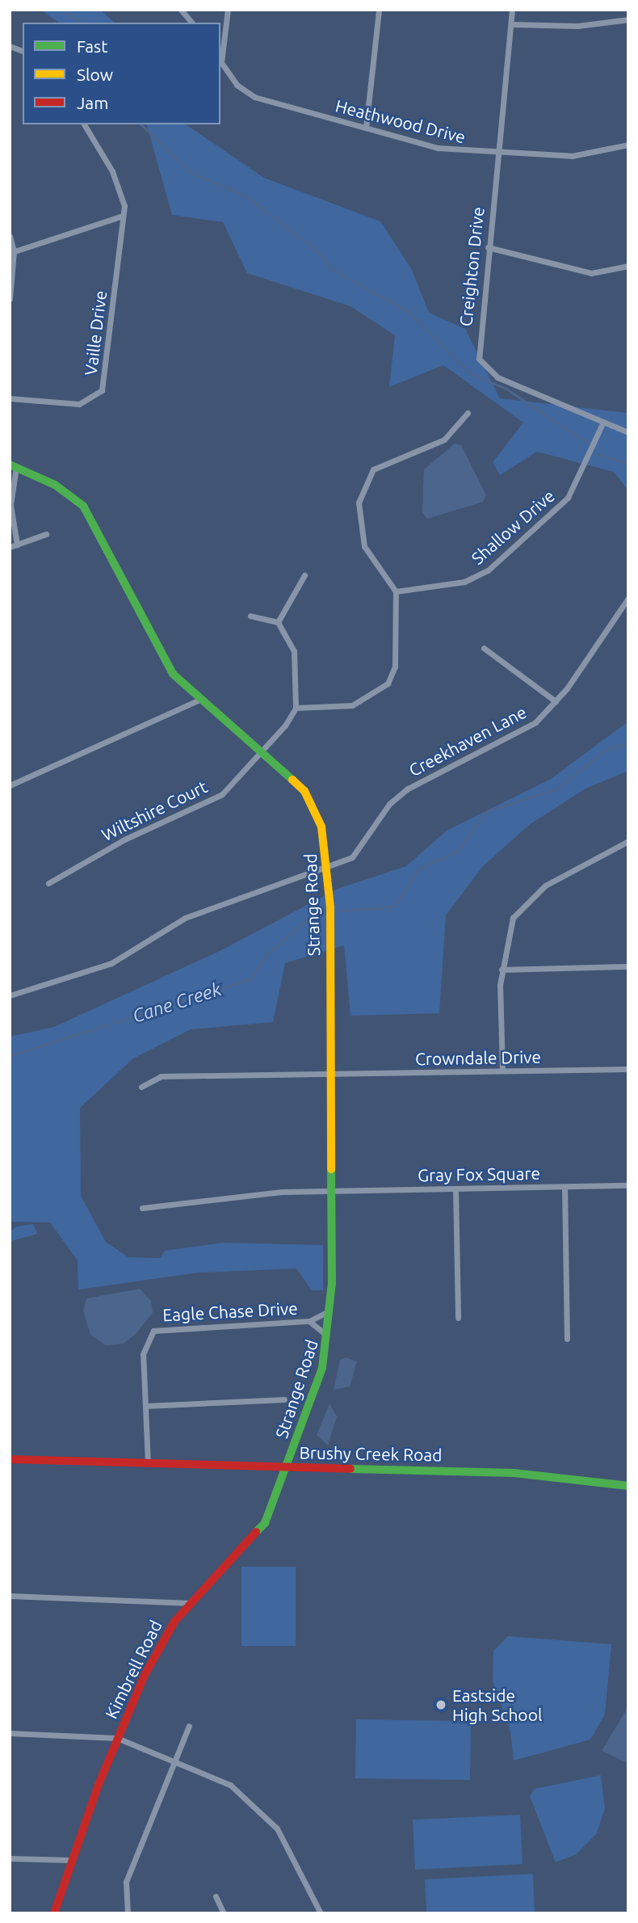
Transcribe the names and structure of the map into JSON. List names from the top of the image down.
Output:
{
  "streets": {
    "street": [
      "Heathwood Drive",
      "Creighton Drive",
      "Vaille Drive",
      "Shallow Drive",
      "Creekhaven Lane",
      "Wiltshire Court",
      "Strange Road",
      "Crowndale Drive",
      "Gray Fox Square",
      "Eagle Chase Drive",
      "Brushy Creek Road",
      "Kimbrell Road"
    ]
  },
  "crossings": [
    ["Heathwood Drive", "Creighton Drive"],
    ["Creighton Drive", "Shallow Drive"],
    ["Creekhaven Lane", "Strange Road"],
    ["Wiltshire Court", "Strange Road"],
    ["Strange Road", "Crowndale Drive"],
    ["Strange Road", "Gray Fox Square"],
    ["Strange Road", "Eagle Chase Drive"],
    ["Strange Road", "Brushy Creek Road"],
    ["Strange Road", "Kimbrell Road"],
    ["Eagle Chase Drive", "Brushy Creek Road"],
    ["Brushy Creek Road", "Kimbrell Road"]
  ],
  "water": ["Cane Creek"],
  "places": ["Eastside High School"],
  "legend": ["Fast", "Slow", "Jam"]
}
